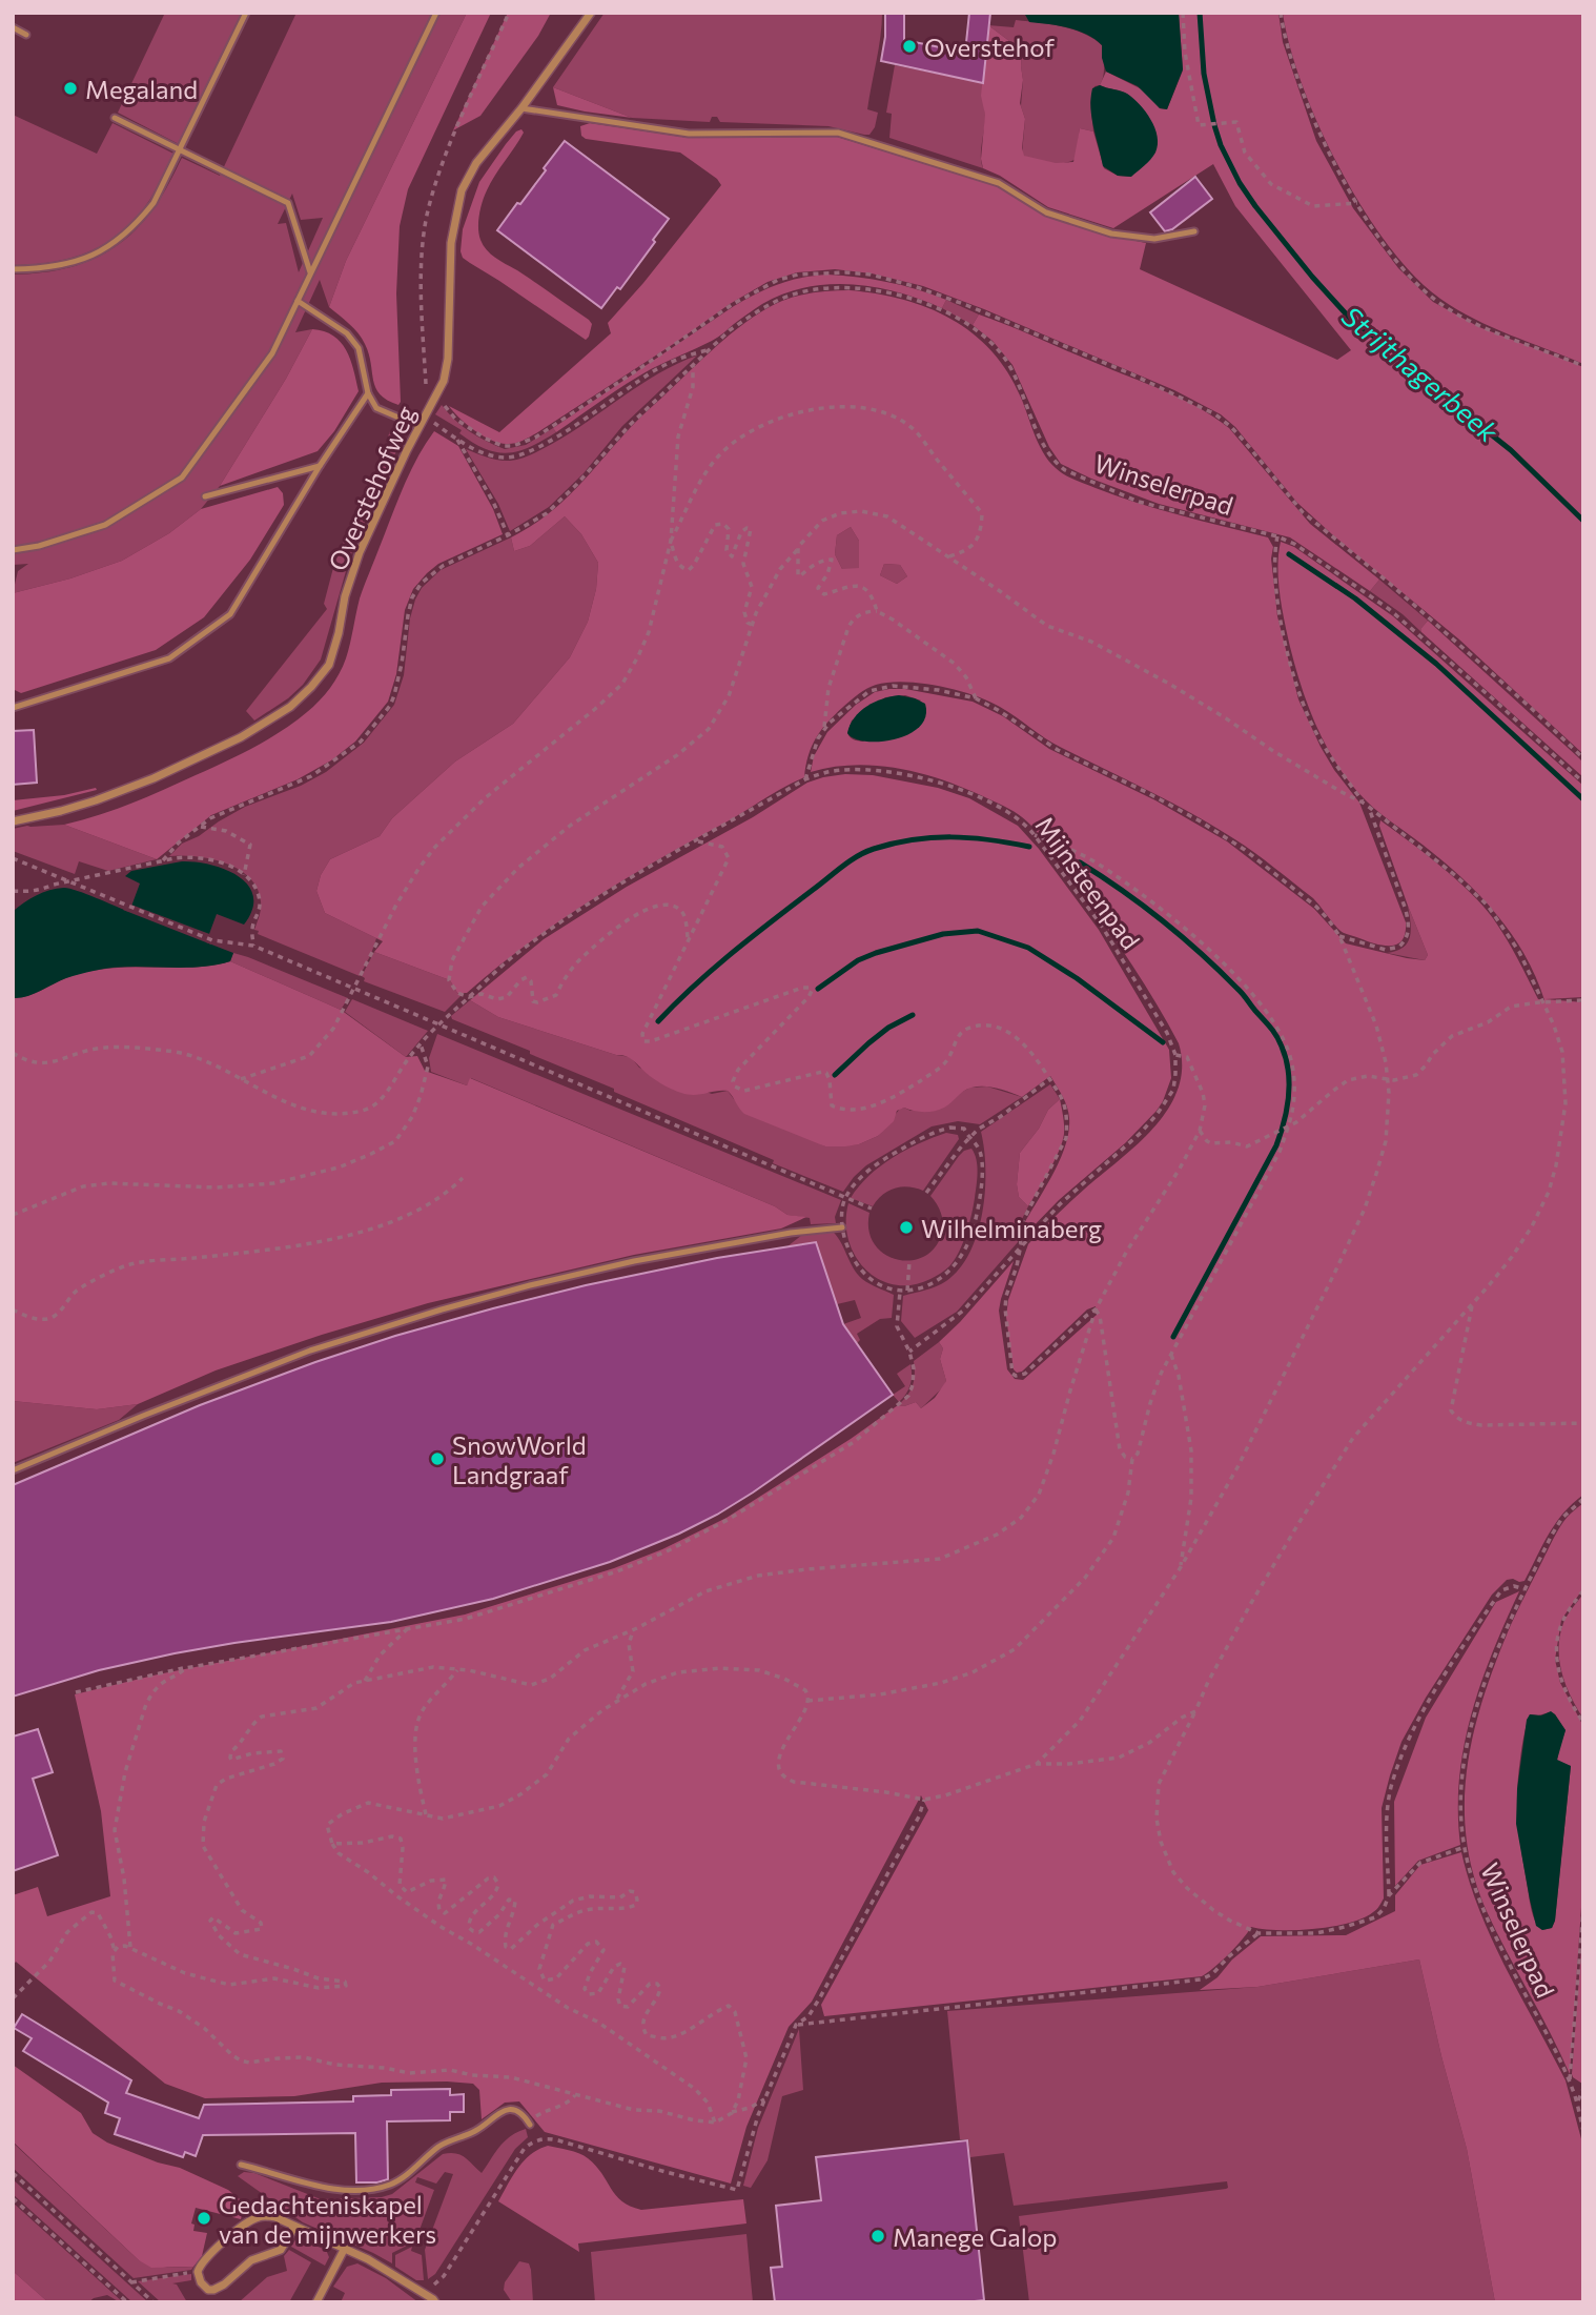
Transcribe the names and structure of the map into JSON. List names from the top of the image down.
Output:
{
  "streets": {
    "street": ["Overstehofweg"],
    "path": ["Winselerpad", "Mijnsteenpad"]
  },
  "water": ["Strijthagerbeek"],
  "places": [
    "Overstehof",
    "Megaland",
    "Wilhelminaberg",
    "SnowWorld Landgraaf",
    "Gedachteniskapel van de mijnwerkers",
    "Manege Galop"
  ]
}
